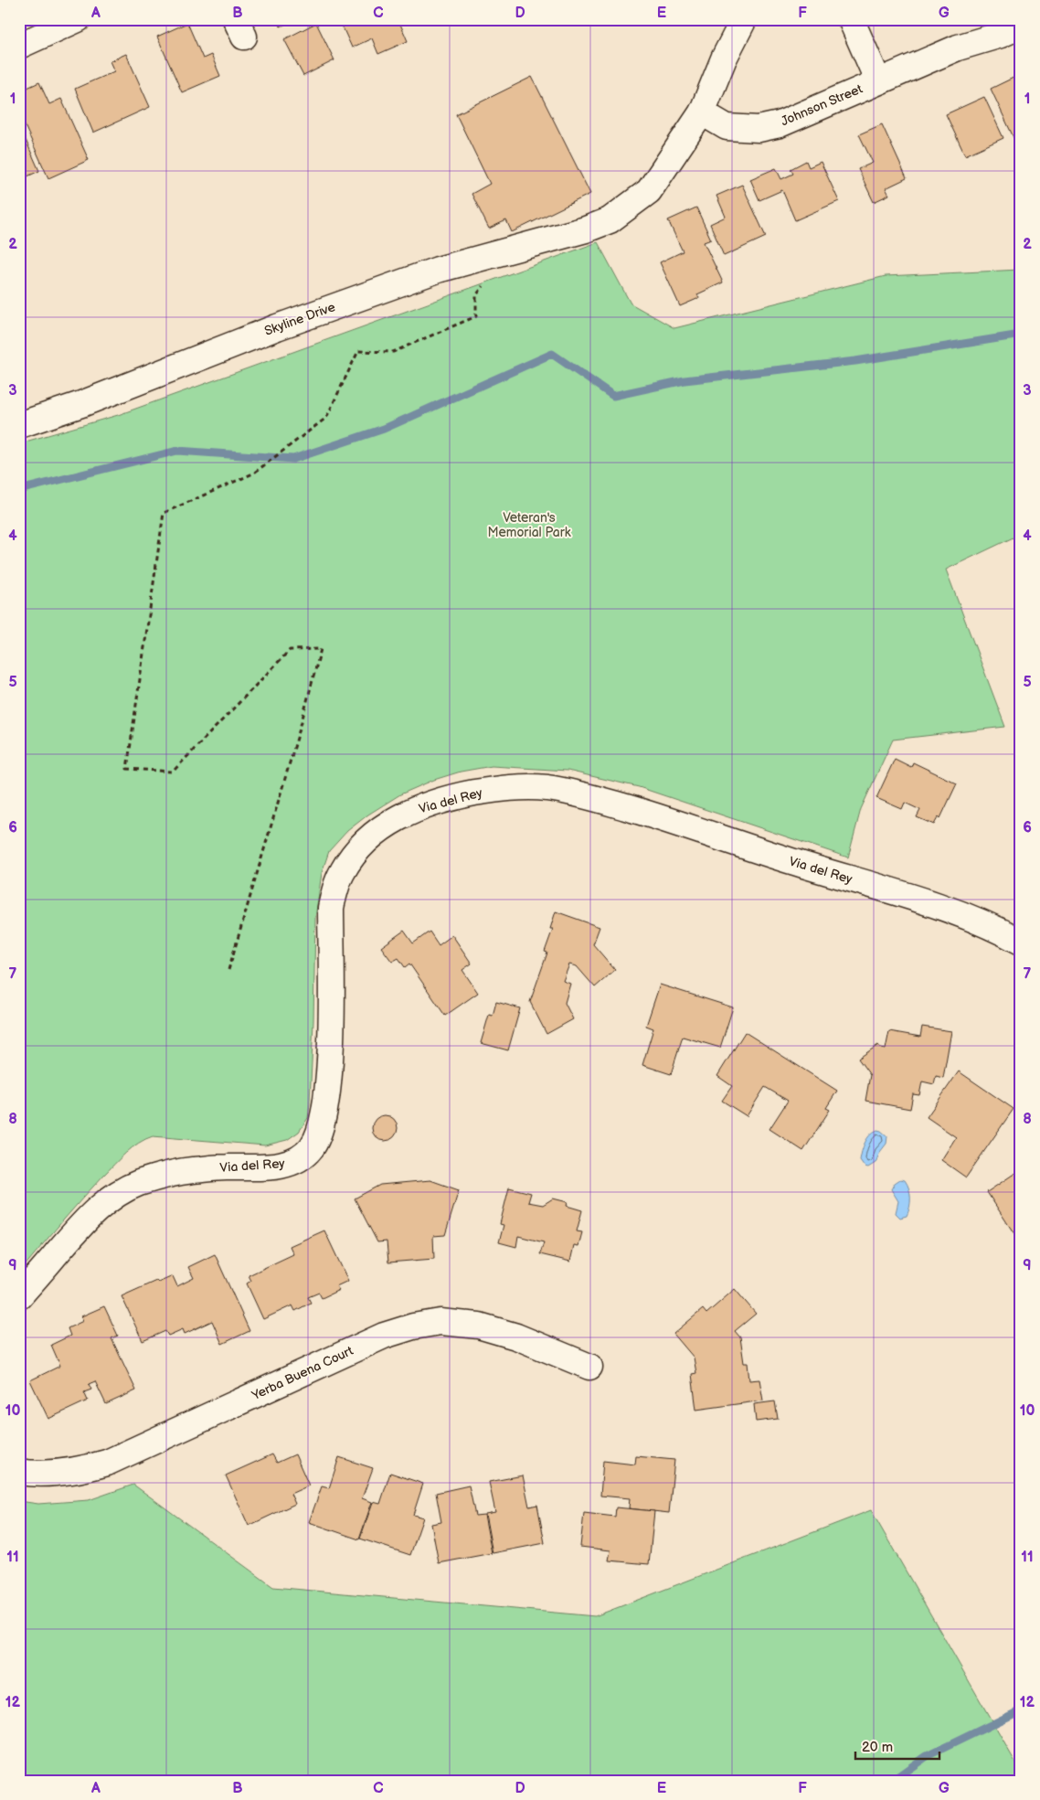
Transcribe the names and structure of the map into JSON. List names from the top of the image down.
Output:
{
  "streets": {
    "street": [
      "Johnson Street",
      "Skyline Drive",
      "Via del Rey",
      "Yerba Buena Court"
    ]
  },
  "crossings": [
    ["Johnson Street", "Skyline Drive"]
  ],
  "parks": ["Veteran's Memorial Park"],
  "scale_bar": "20 m",
  "grid": {
    "columns": [
      "A",
      "B",
      "C",
      "D",
      "E",
      "F",
      "G"
    ],
    "rows": [
      "1",
      "2",
      "3",
      "4",
      "5",
      "6",
      "7",
      "8",
      "9",
      "10",
      "11",
      "12"
    ]
  }
}
